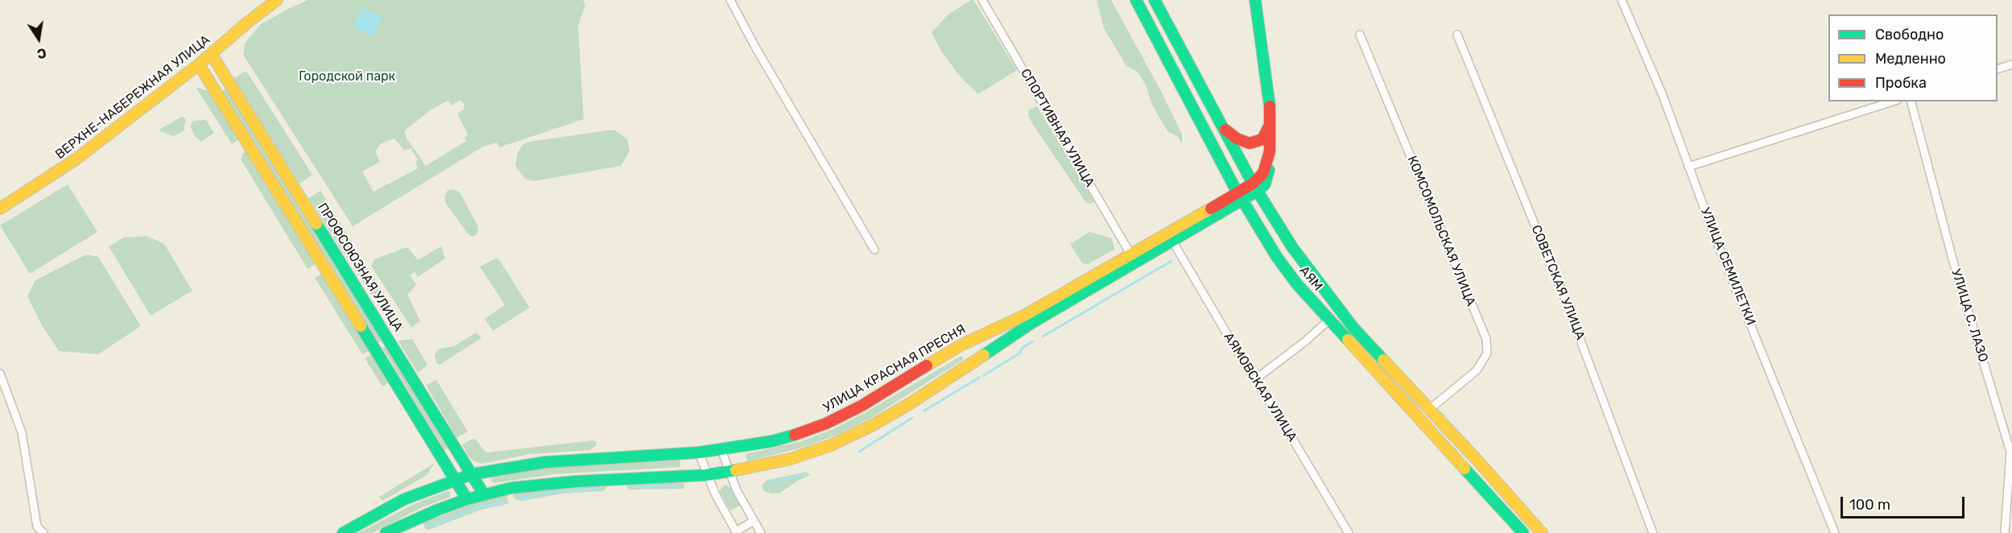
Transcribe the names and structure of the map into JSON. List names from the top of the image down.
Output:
{
  "streets": {
    "main road": [
      "ВЕРХНЕ-НАБЕРЕЖНАЯ УЛИЦА",
      "ПРОФСОЮЗНАЯ УЛИЦА",
      "АЯМ",
      "УЛИЦА КРАСНАЯ ПРЕСНЯ"
    ],
    "street": [
      "СПОРТИВНАЯ УЛИЦА",
      "КОМСОМОЛЬСКАЯ УЛИЦА",
      "УЛИЦА СЕМИЛЕТКИ",
      "СОВЕТСКАЯ УЛИЦА",
      "УЛИЦА С. ЛАЗО",
      "АЯМОВСКАЯ УЛИЦА"
    ]
  },
  "crossings": [
    ["ВЕРХНЕ-НАБЕРЕЖНАЯ УЛИЦА", "ПРОФСОЮЗНАЯ УЛИЦА"],
    ["СПОРТИВНАЯ УЛИЦА", "УЛИЦА КРАСНАЯ ПРЕСНЯ"],
    ["КОМСОМОЛЬСКАЯ УЛИЦА", "АЯМ"],
    ["ПРОФСОЮЗНАЯ УЛИЦА", "УЛИЦА КРАСНАЯ ПРЕСНЯ"],
    ["АЯМ", "УЛИЦА КРАСНАЯ ПРЕСНЯ"]
  ],
  "parks": ["Городской парк"],
  "legend": ["Свободно", "Медленно", "Пробка"],
  "scale_bar": "100 m",
  "north": "bottom"
}
